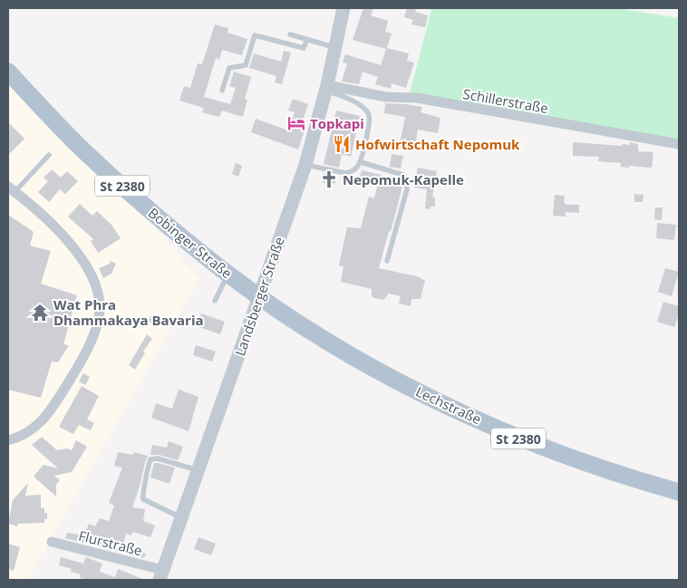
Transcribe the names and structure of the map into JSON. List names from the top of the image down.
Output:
{
  "streets": {
    "main road": ["St 2380", "Bobinger Straße", "Lechstraße"],
    "street": ["Schillerstraße", "Landsberger Straße", "Flurstraße"]
  },
  "crossings": [
    ["Schillerstraße", "Landsberger Straße"],
    ["Bobinger Straße", "Landsberger Straße"],
    ["Bobinger Straße", "Lechstraße"],
    ["Landsberger Straße", "Lechstraße"],
    ["Landsberger Straße", "Flurstraße"]
  ],
  "places": {
    "hotel": ["Topkapi"],
    "restaurant": ["Hofwirtschaft Nepomuk"],
    "church": ["Nepomuk-Kapelle"],
    "temple": ["Wat Phra Dhammakaya Bavaria"]
  }
}
